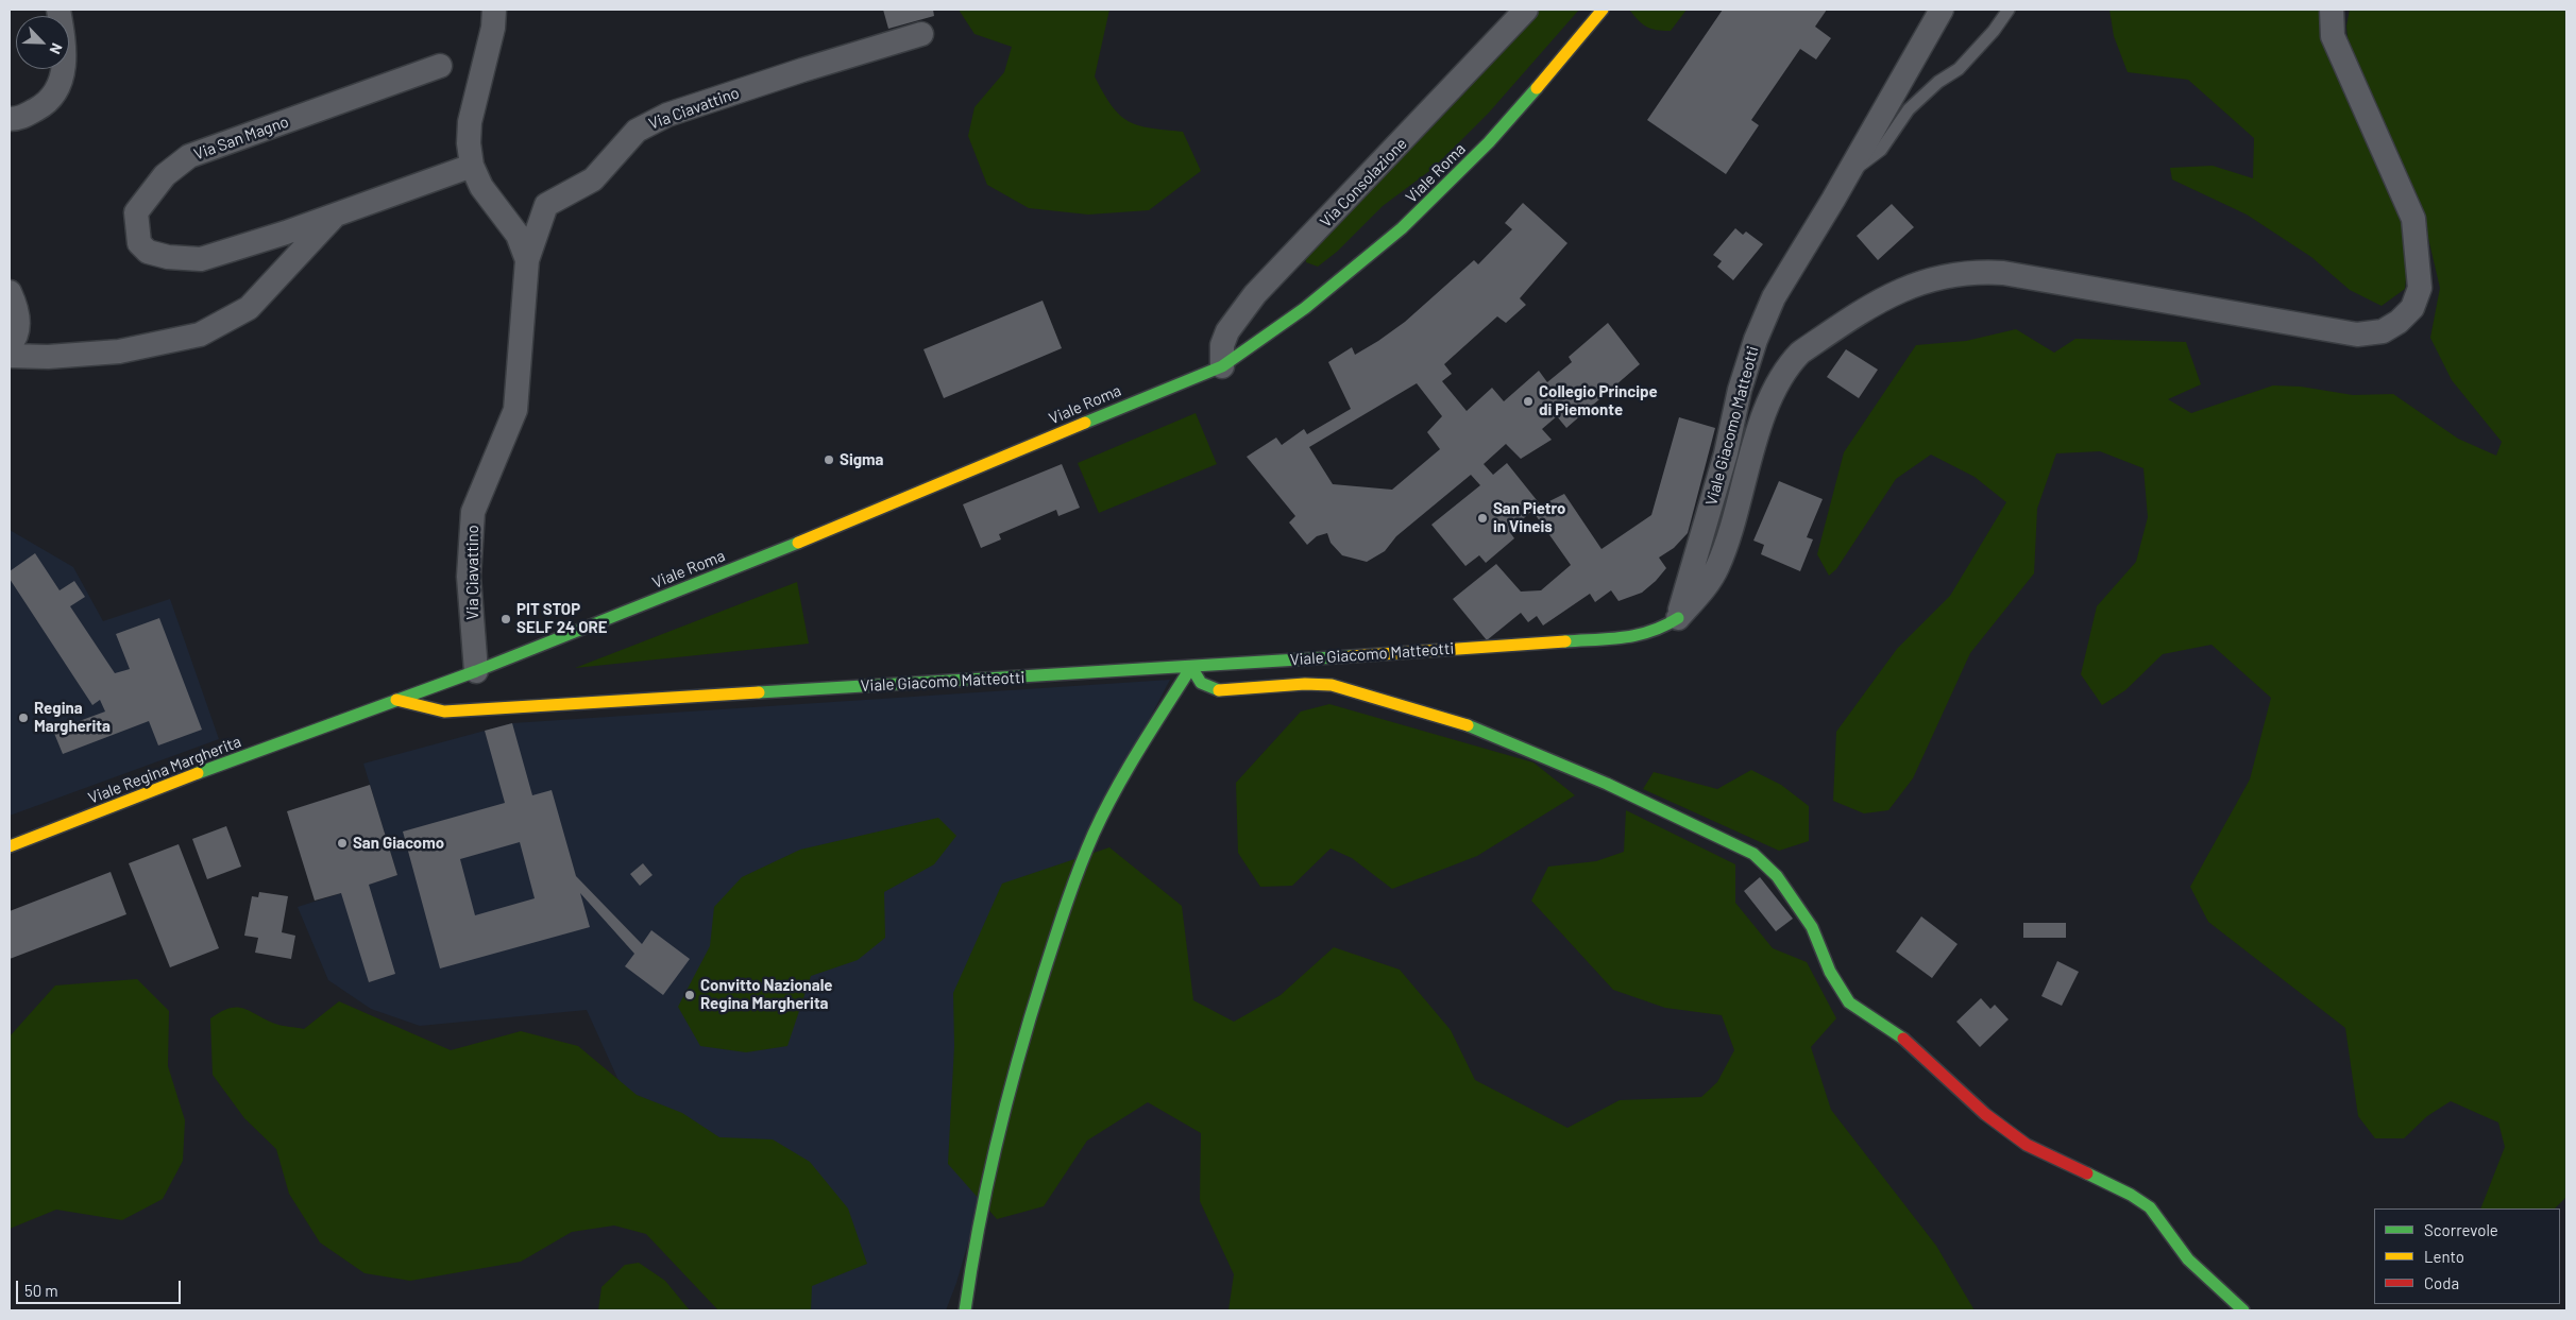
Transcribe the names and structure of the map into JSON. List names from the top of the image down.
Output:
{
  "streets": {
    "street": [
      "Via Ciavattino",
      "Via San Magno",
      "Viale Roma",
      "Via Consolazione",
      "Viale Giacomo Matteotti",
      "Viale Regina Margherita"
    ]
  },
  "crossings": [
    ["Via Ciavattino", "Via San Magno"],
    ["Via Ciavattino", "Viale Roma"],
    ["Viale Roma", "Via Consolazione"],
    ["Viale Roma", "Viale Giacomo Matteotti"],
    ["Viale Roma", "Viale Regina Margherita"],
    ["Viale Giacomo Matteotti", "Viale Regina Margherita"]
  ],
  "places": [
    "Collegio Principe di Piemonte",
    "Sigma",
    "San Pietro in Vineis",
    "PIT STOP SELF 24 ORE",
    "Regina Margherita",
    "San Giacomo",
    "Convitto Nazionale Regina Margherita"
  ],
  "legend": ["Scorrevole", "Lento", "Coda"],
  "scale_bar": "50 m",
  "north": "bottom right"
}
